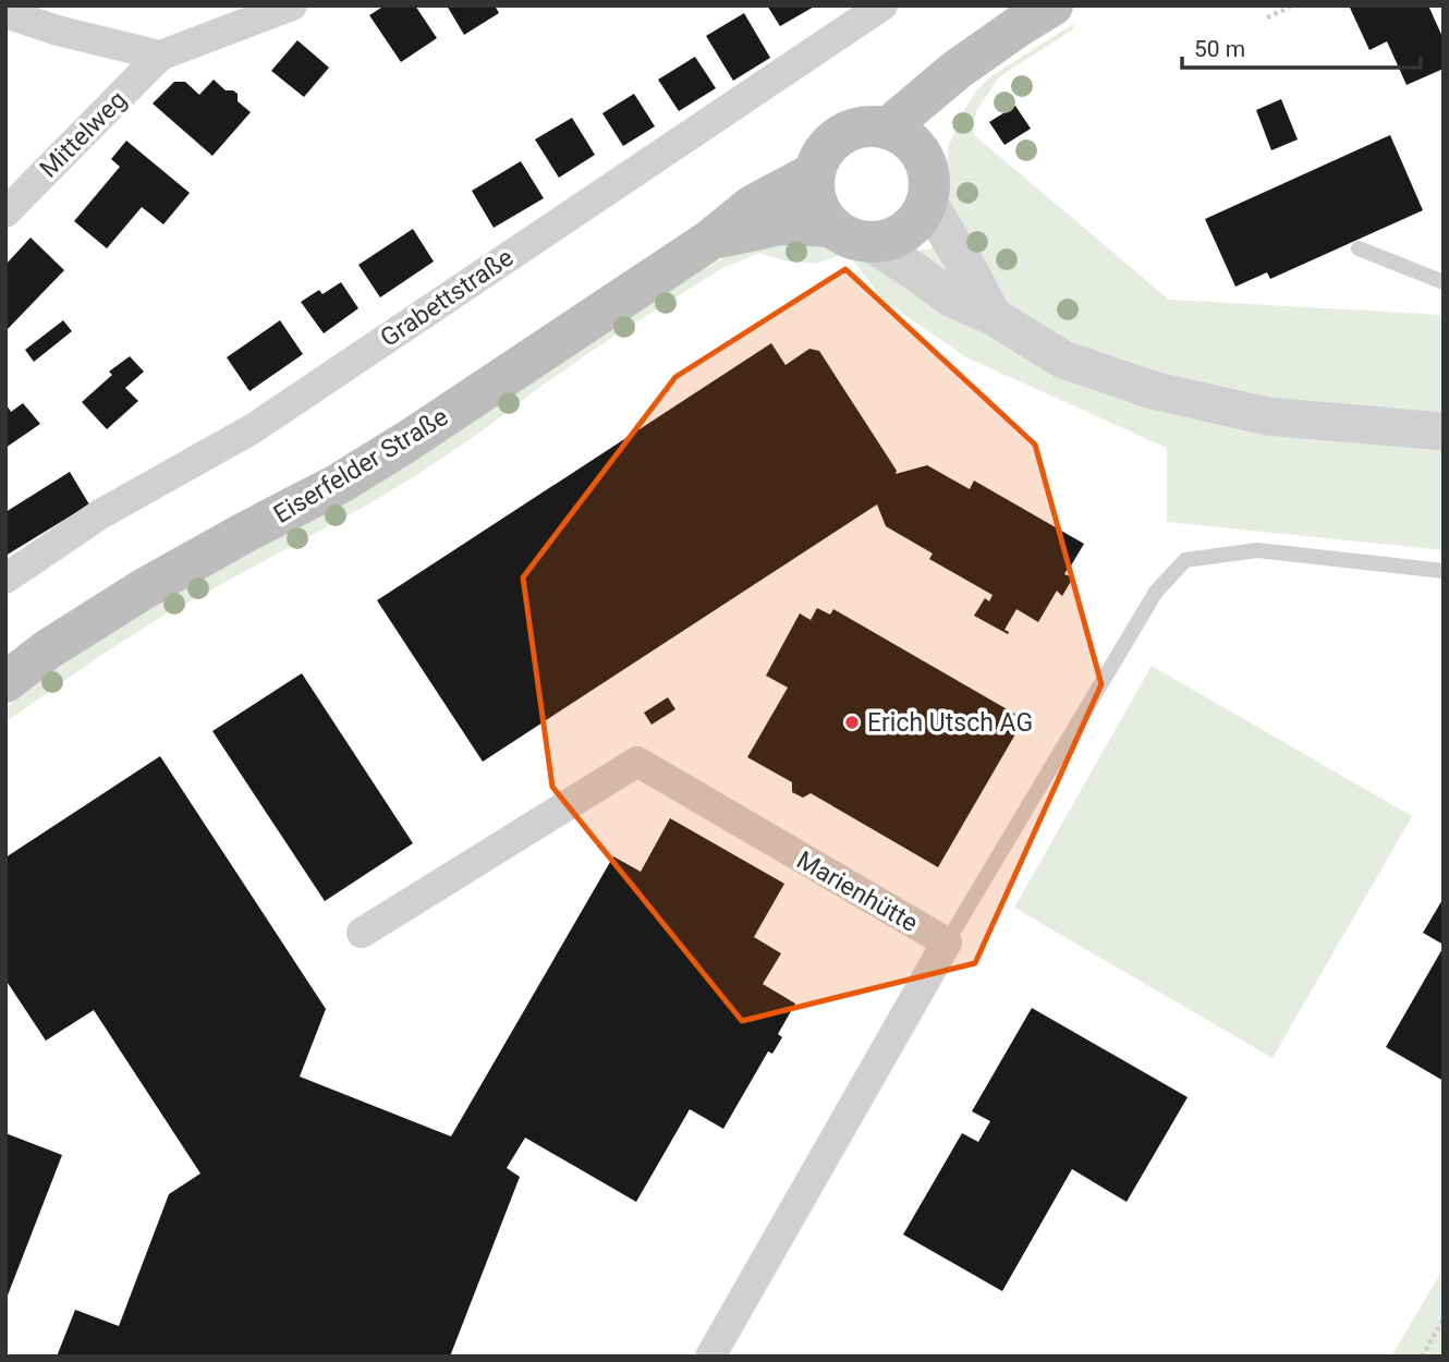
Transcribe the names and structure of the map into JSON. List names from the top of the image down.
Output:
{
  "streets": {
    "main road": ["Eiserfelder Straße"],
    "street": ["Mittelweg", "Grabettstraße", "Marienhütte"]
  },
  "places": ["Erich Utsch AG"],
  "scale_bar": "50 m"
}
